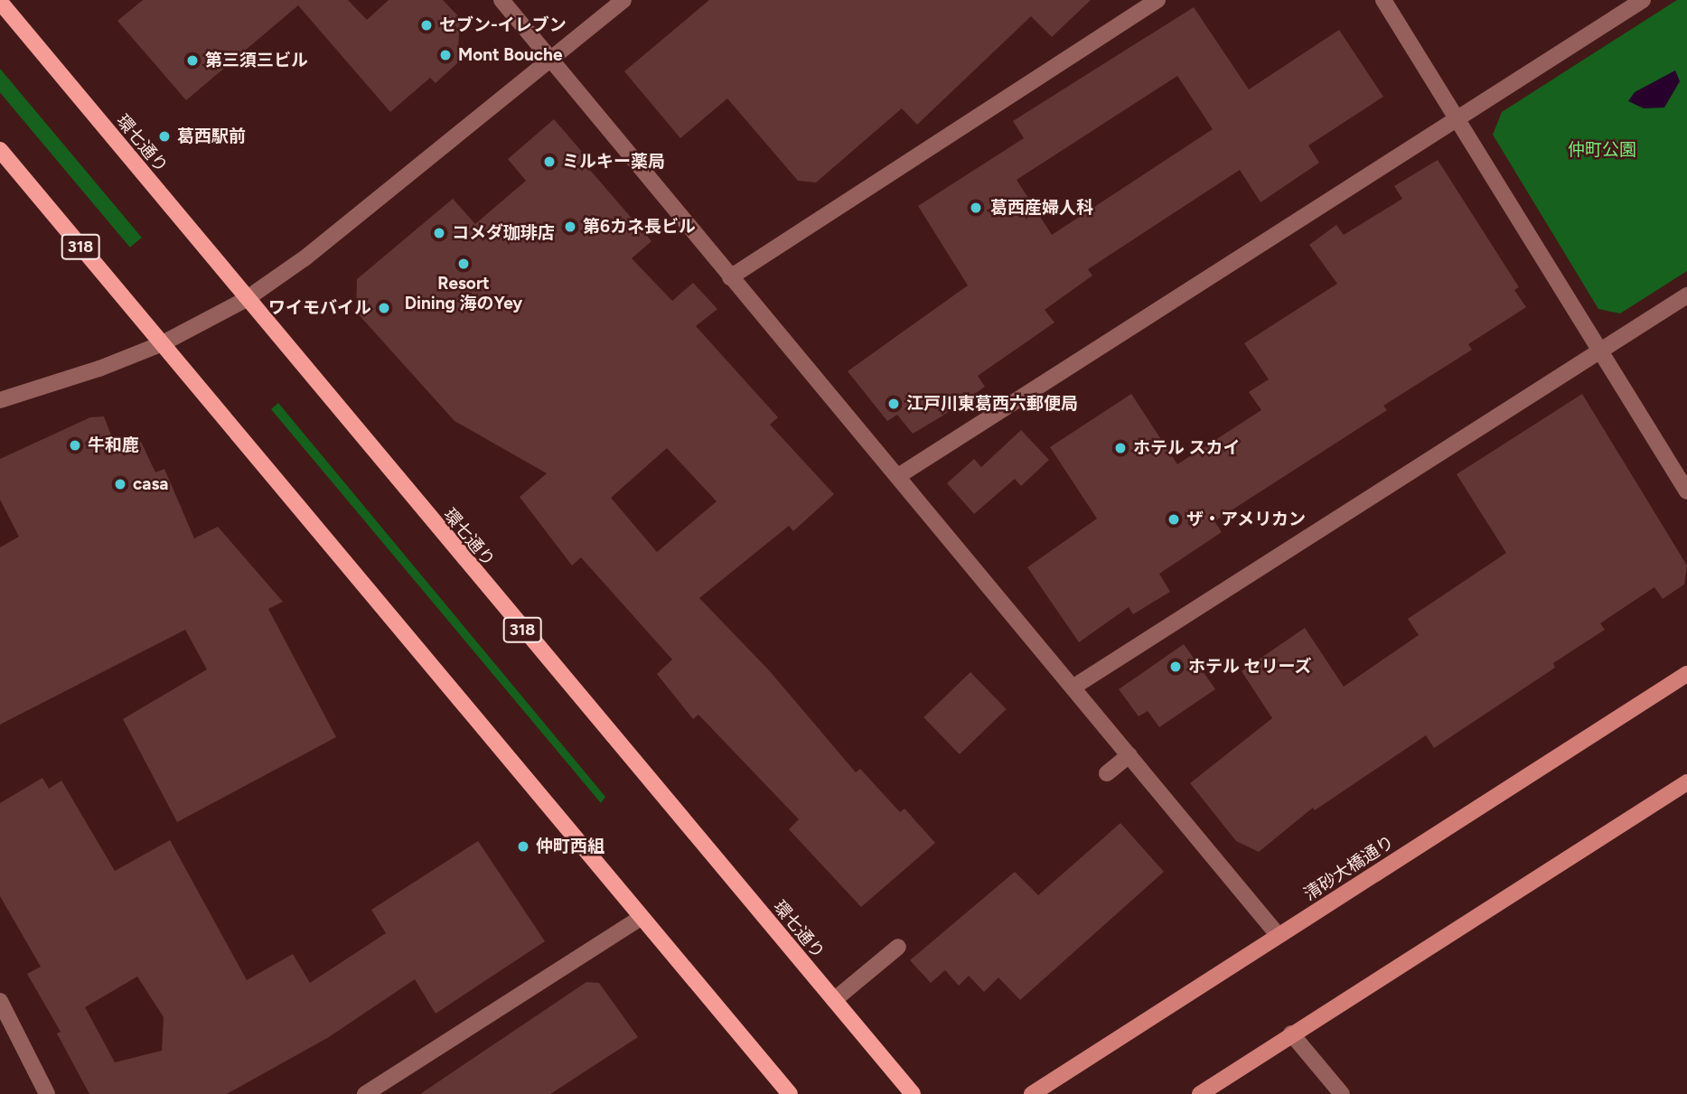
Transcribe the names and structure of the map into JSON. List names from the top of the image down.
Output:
{
  "streets": {
    "main road": ["環七通り", "318", "清砂大橋通り"]
  },
  "parks": ["仲町公園"],
  "places": [
    "セブン-イレブン",
    "Mont Bouche",
    "第三須三ビル",
    "葛西駅前",
    "ミルキー薬局",
    "葛西産婦人科",
    "第6カネ長ビル",
    "コメダ珈琲店",
    "Resort Dining 海のYey",
    "ワイモバイル",
    "江戸川東葛西六郵便局",
    "牛和鹿",
    "ホテル スカイ",
    "casa",
    "ザ・アメリカン",
    "ホテル セリーズ",
    "仲町西組"
  ]
}
